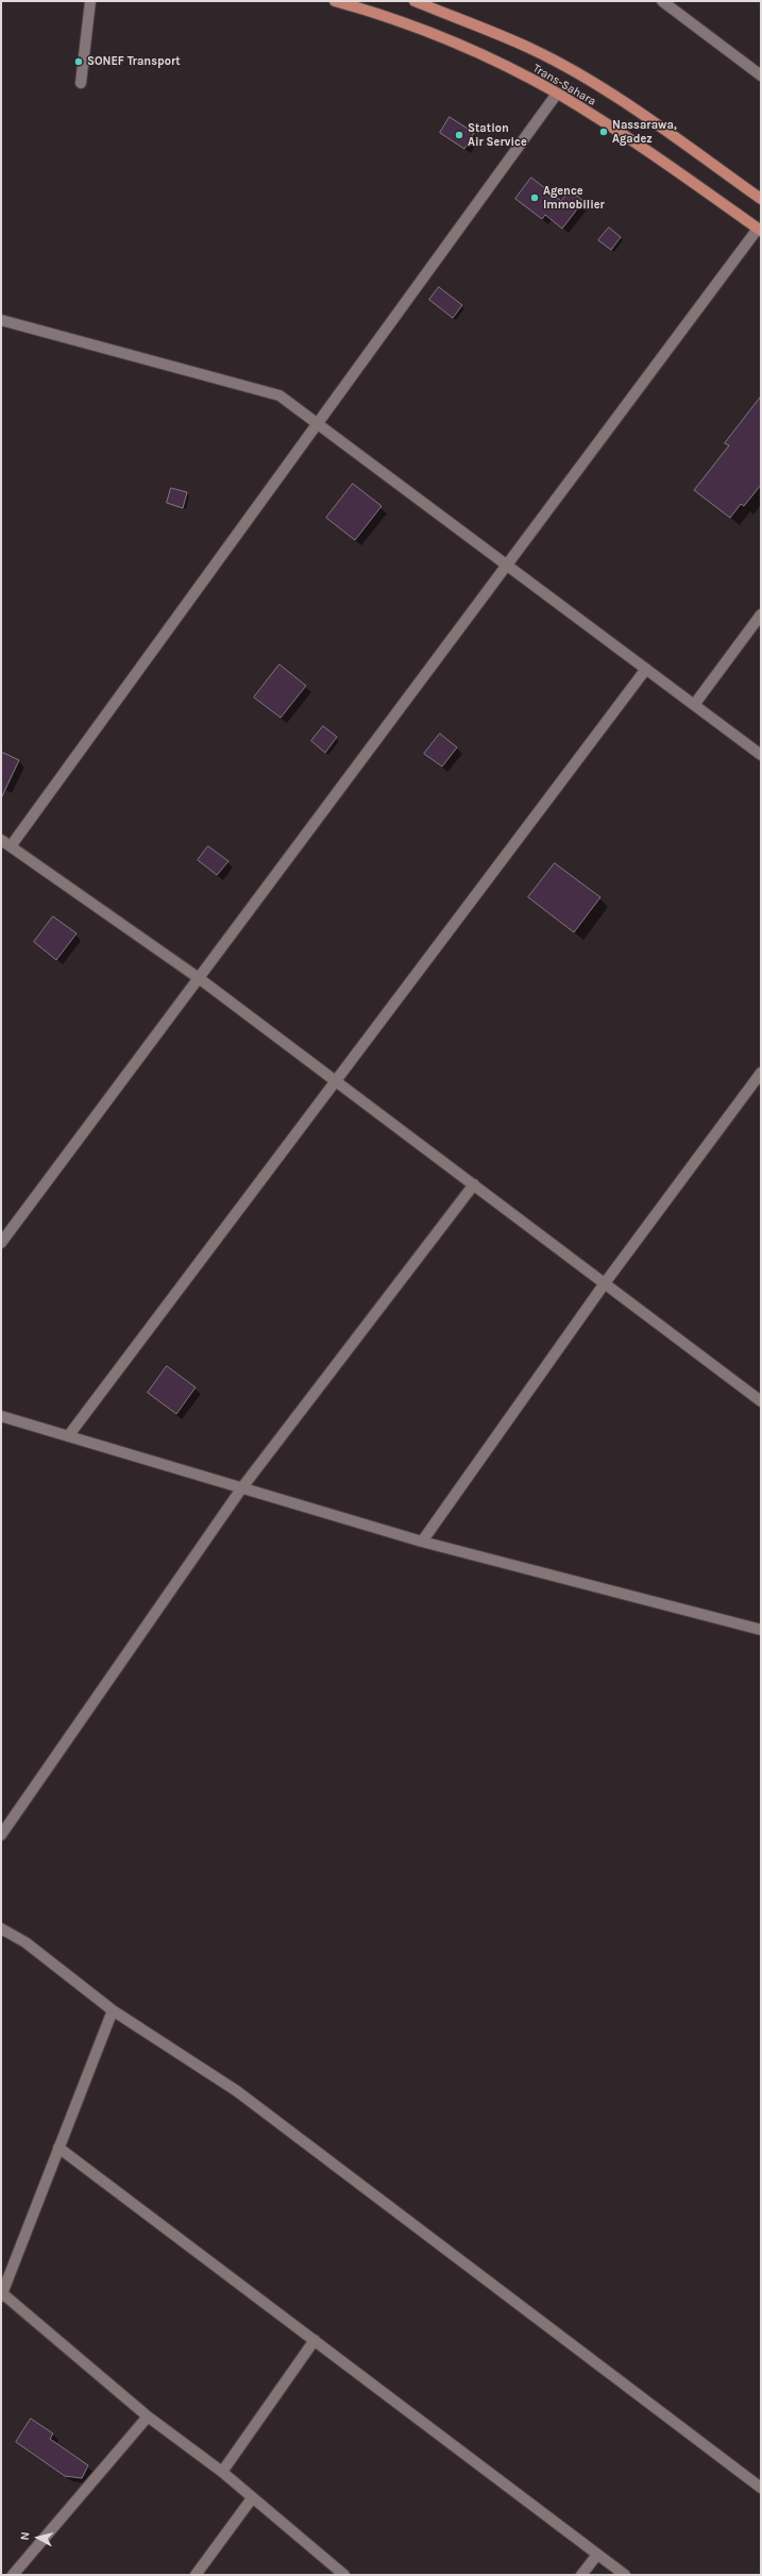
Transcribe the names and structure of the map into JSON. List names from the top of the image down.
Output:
{
  "streets": {
    "main road": ["Trans-Sahara"]
  },
  "places": [
    "SONEF Transport",
    "Nassarawa, Agadez",
    "Station Air Service",
    "Agence Immobilier"
  ],
  "north": "left"
}
